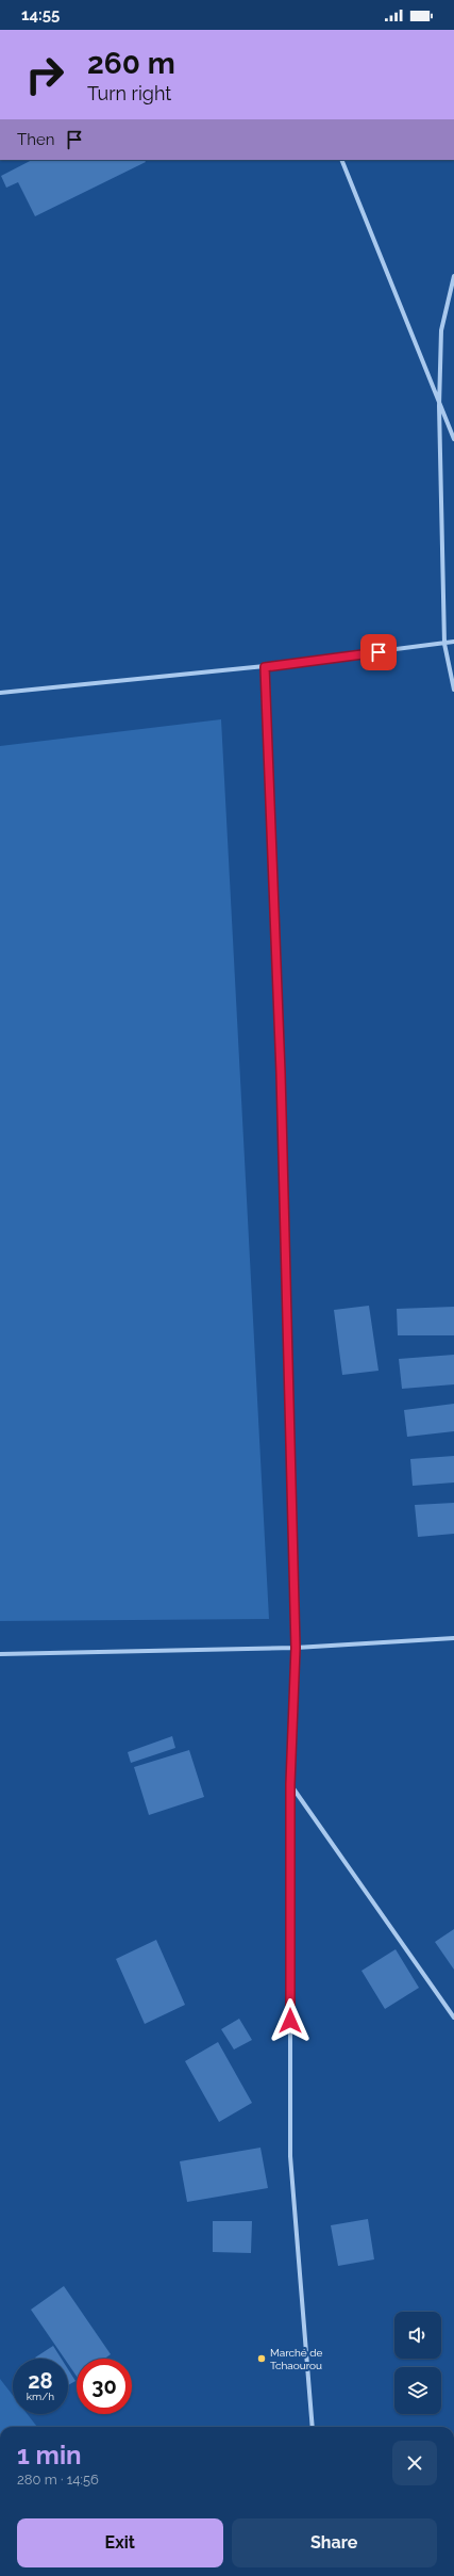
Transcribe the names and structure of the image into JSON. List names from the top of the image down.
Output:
{
  "places": ["Marché de Tchaourou"],
  "page": {
    "status": "14:55",
    "turn": ["260 m", "Turn right"],
    "then": "Then",
    "speed": "28 km/h",
    "limit": "30",
    "heading": ["1 min", "280 m · 14:56"],
    "buttons": ["Exit", "Share"]
  }
}
